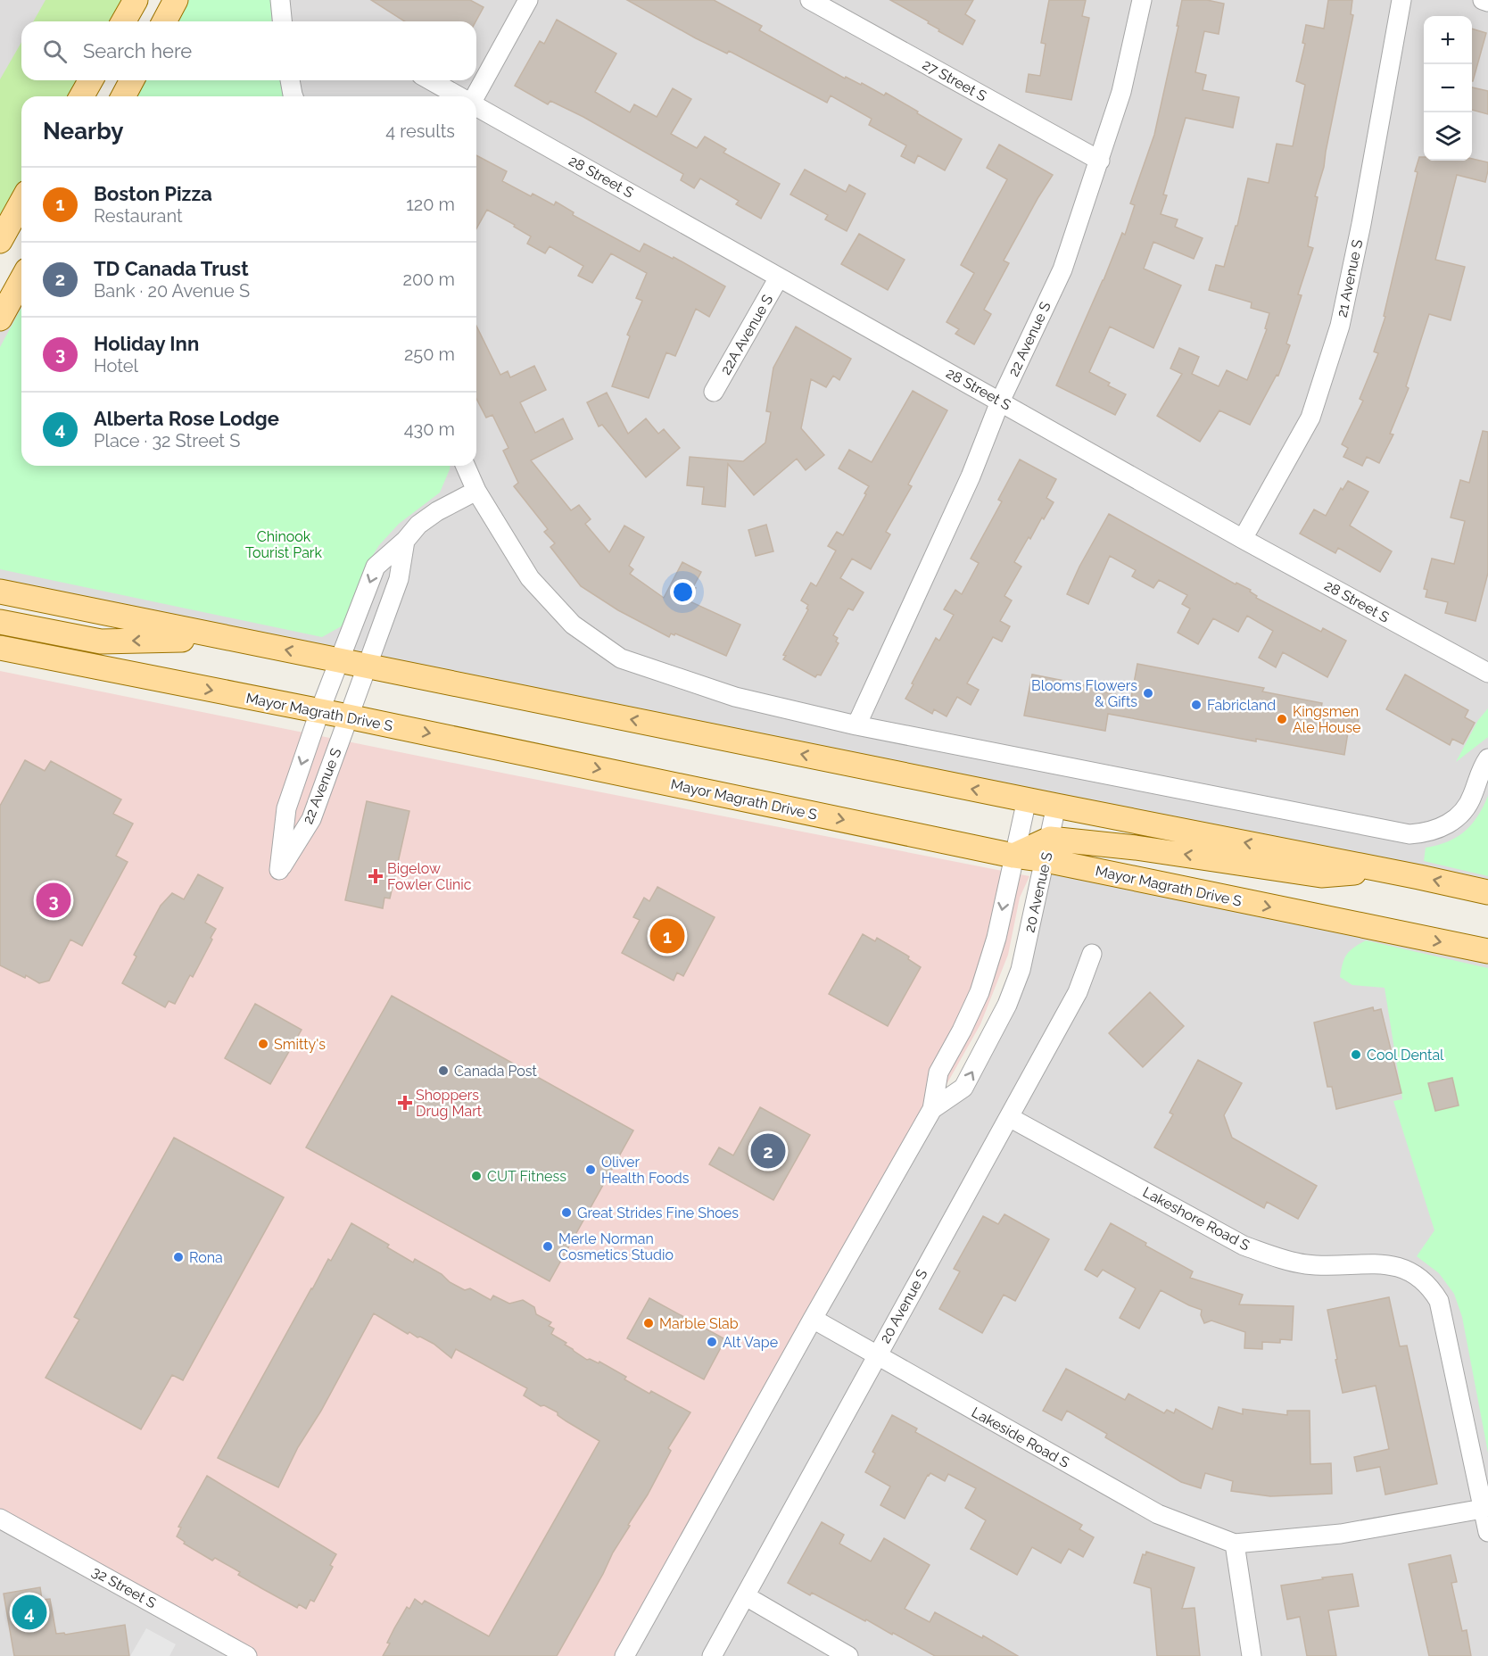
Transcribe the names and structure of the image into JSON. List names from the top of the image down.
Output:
{
  "streets": {
    "main road": ["Mayor Magrath Drive S"],
    "street": [
      "27 Street S",
      "28 Street S",
      "21 Avenue S",
      "22A Avenue S",
      "22 Avenue S",
      "20 Avenue S",
      "Lakeshore Road S",
      "Lakeside Road S",
      "32 Street S"
    ]
  },
  "crossings": [
    ["27 Street S", "22 Avenue S"],
    ["28 Street S", "21 Avenue S"],
    ["28 Street S", "22A Avenue S"],
    ["28 Street S", "22 Avenue S"],
    ["22 Avenue S", "Mayor Magrath Drive S"],
    ["Mayor Magrath Drive S", "20 Avenue S"],
    ["20 Avenue S", "Lakeshore Road S"],
    ["20 Avenue S", "Lakeside Road S"],
    ["Lakeshore Road S", "Lakeside Road S"]
  ],
  "parks": ["Chinook Tourist Park"],
  "places": {
    "other": [
      "Blooms Flowers & Gifts",
      "Fabricland",
      "Kingsmen Ale House",
      "Smitty's",
      "Cool Dental",
      "Canada Post",
      "Oliver Health Foods",
      "CUT Fitness",
      "Great Strides Fine Shoes",
      "Merle Norman Cosmetics Studio",
      "Rona",
      "Marble Slab",
      "Alt Vape"
    ],
    "health": ["Bigelow Fowler Clinic", "Shoppers Drug Mart"]
  },
  "page": {
    "map_buttons": ["+", "−"],
    "search": "Search here",
    "heading": ["Nearby", "4 results"],
    "list": [
      {
        "mark": "1",
        "name": "Boston Pizza",
        "note": "Restaurant",
        "value": "120 m"
      },
      {
        "mark": "2",
        "name": "TD Canada Trust",
        "note": "Bank · 20 Avenue S",
        "value": "200 m"
      },
      {
        "mark": "3",
        "name": "Holiday Inn",
        "note": "Hotel",
        "value": "250 m"
      },
      {
        "mark": "4",
        "name": "Alberta Rose Lodge",
        "note": "Place · 32 Street S",
        "value": "430 m"
      }
    ],
    "pins": [
      "3",
      "1",
      "2",
      "4"
    ]
  }
}
